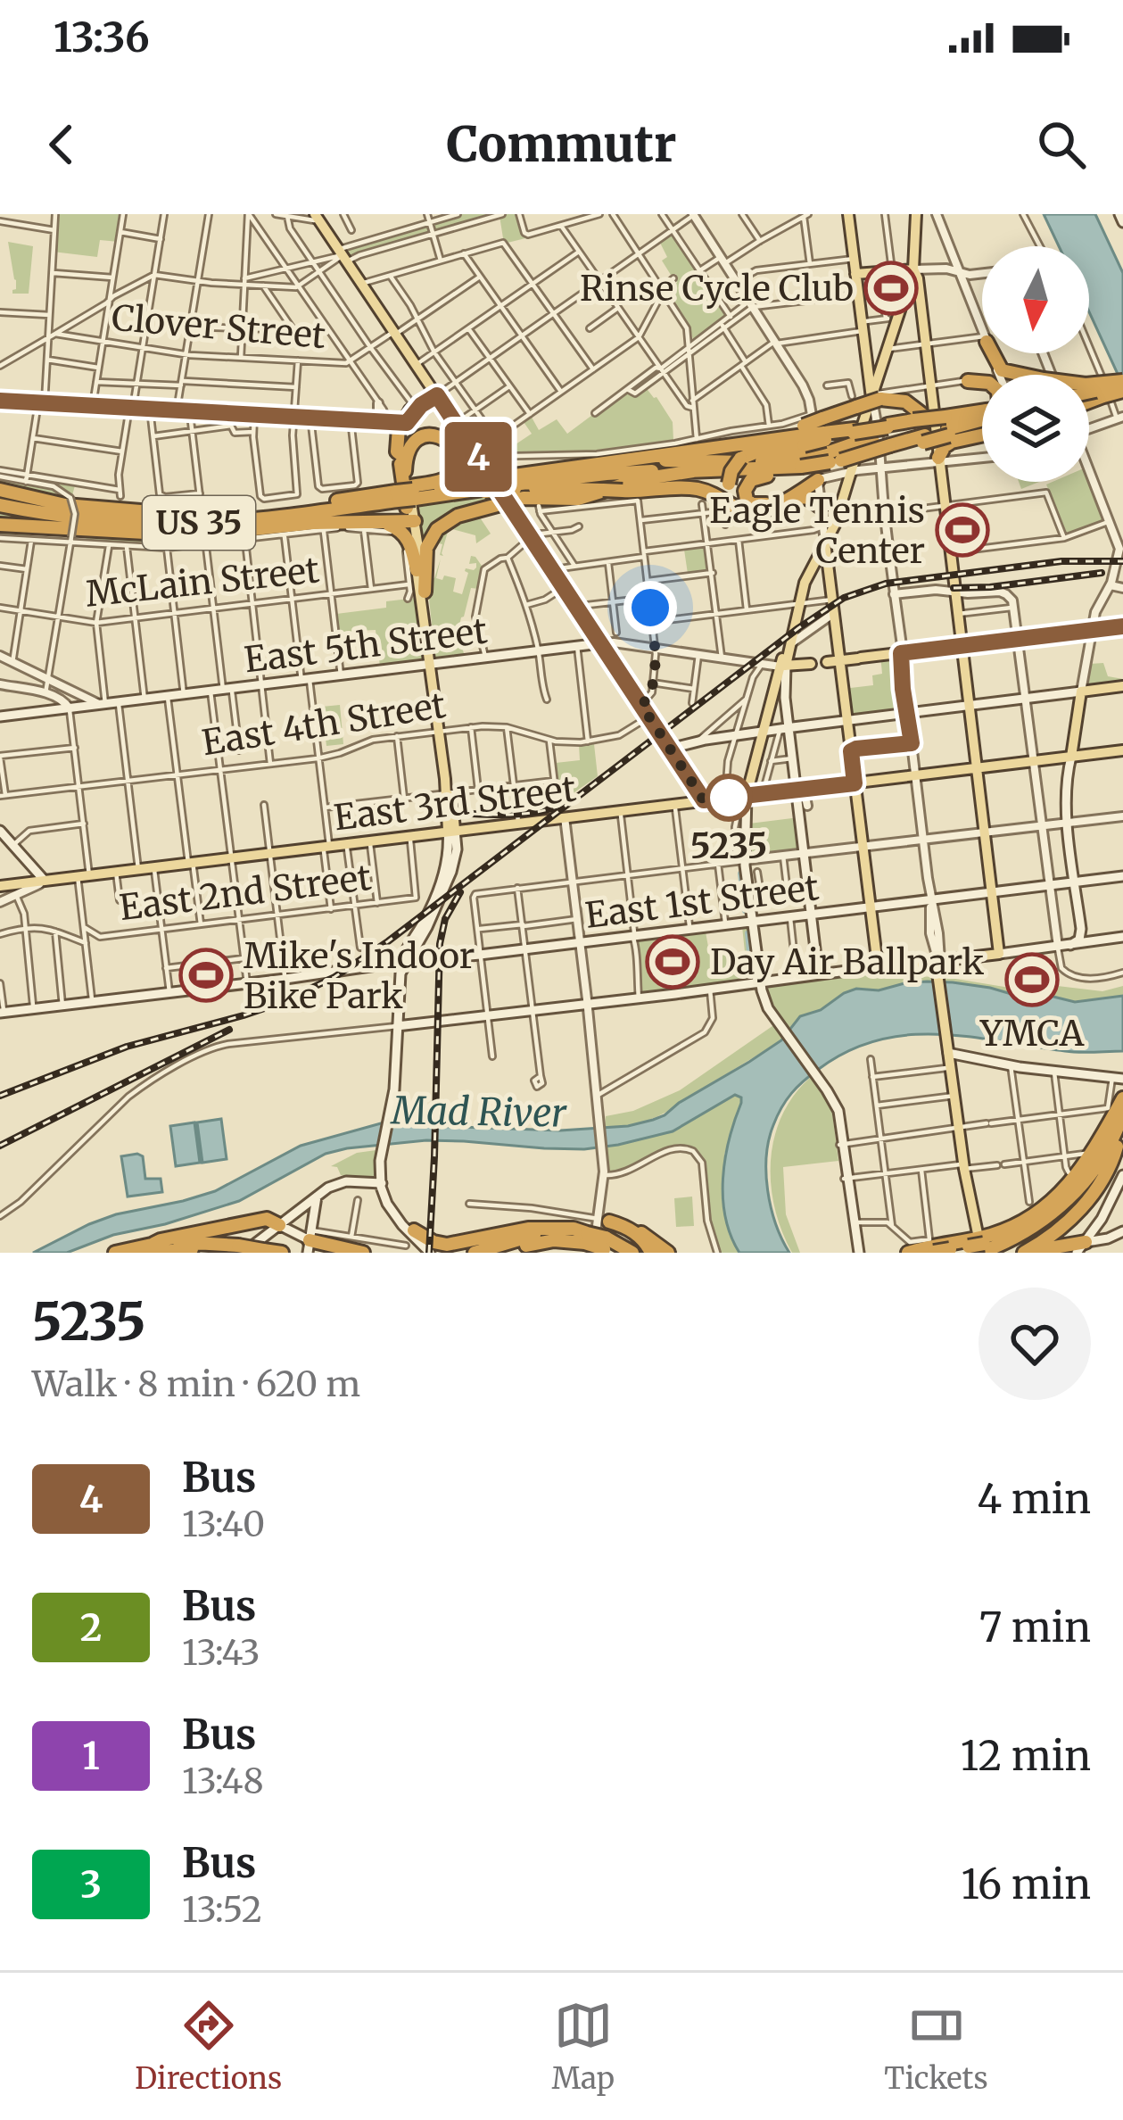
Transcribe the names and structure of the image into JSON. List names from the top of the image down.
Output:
{
  "streets": {
    "highway": ["US 35"],
    "main road": ["East 5th Street", "East 3rd Street", "East 1st Street"],
    "street": [
      "Clover Street",
      "McLain Street",
      "East 4th Street",
      "East 2nd Street"
    ]
  },
  "crossings": [
    ["East 3rd Street", "East 2nd Street"]
  ],
  "water": ["Mad River"],
  "places": {
    "sports": [
      "Rinse Cycle Club",
      "Eagle Tennis Center",
      "Day Air Ballpark",
      "Mike's Indoor Bike Park",
      "YMCA"
    ],
    "other": ["5235"]
  },
  "lines": ["bus line 4"],
  "north": "bottom",
  "page": {
    "status": "13:36",
    "header": "Commutr",
    "on_map": "4",
    "heading": ["5235", "Walk · 8 min · 620 m"],
    "list": [
      {
        "mark": "4",
        "name": "Bus",
        "note": "13:40",
        "value": "4 min"
      },
      {
        "mark": "2",
        "name": "Bus",
        "note": "13:43",
        "value": "7 min"
      },
      {
        "mark": "1",
        "name": "Bus",
        "note": "13:48",
        "value": "12 min"
      },
      {
        "mark": "3",
        "name": "Bus",
        "note": "13:52",
        "value": "16 min"
      }
    ],
    "tabs": ["Directions", "Map", "Tickets"]
  }
}
